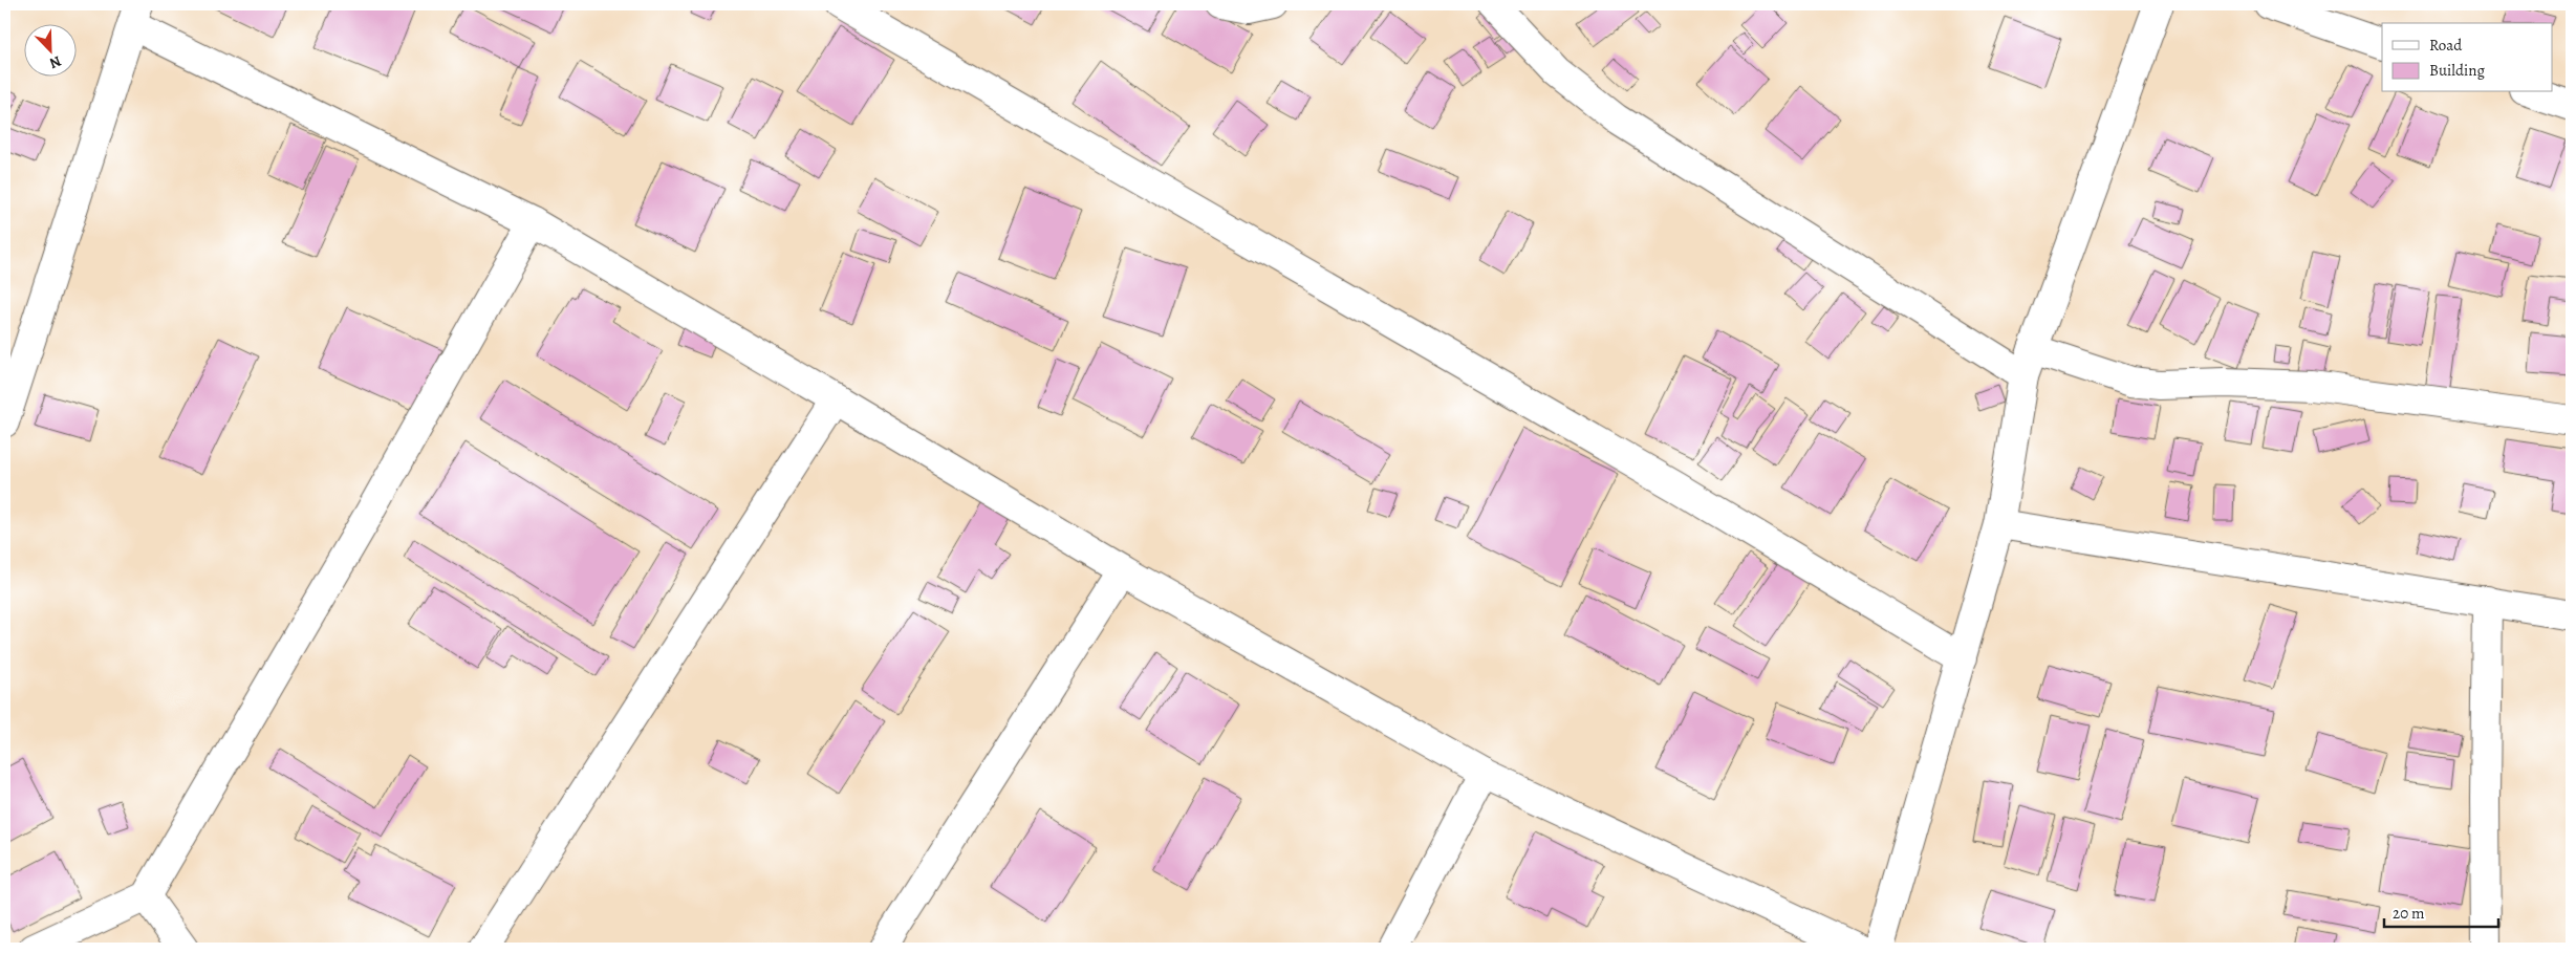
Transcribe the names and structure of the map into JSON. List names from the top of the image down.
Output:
{
  "legend": ["Road", "Building"],
  "scale_bar": "20 m",
  "north": "bottom right"
}
